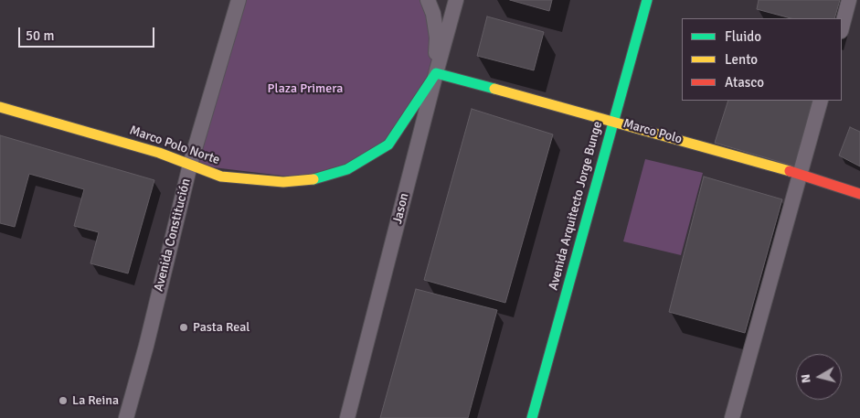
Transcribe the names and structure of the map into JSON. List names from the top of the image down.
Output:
{
  "streets": {
    "street": [
      "Marco Polo",
      "Marco Polo Norte",
      "Avenida Arquitecto Jorge Bunge",
      "Jason",
      "Avenida Constitución"
    ]
  },
  "crossings": [
    ["Marco Polo", "Marco Polo Norte"],
    ["Marco Polo", "Avenida Arquitecto Jorge Bunge"],
    ["Marco Polo", "Jason"],
    ["Marco Polo Norte", "Jason"],
    ["Marco Polo Norte", "Avenida Constitución"]
  ],
  "parks": ["Plaza Primera"],
  "places": ["Pasta Real", "La Reina"],
  "legend": ["Fluido", "Lento", "Atasco"],
  "scale_bar": "50 m",
  "north": "left"
}
